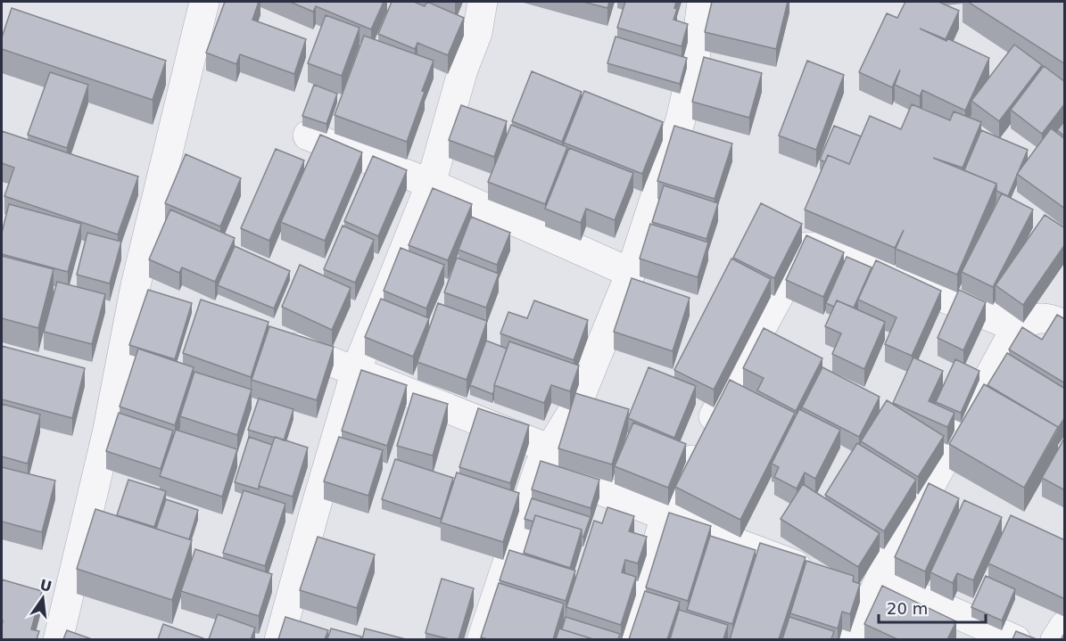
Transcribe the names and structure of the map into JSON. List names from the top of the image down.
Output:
{
  "scale_bar": "20 m",
  "north": "top"
}
